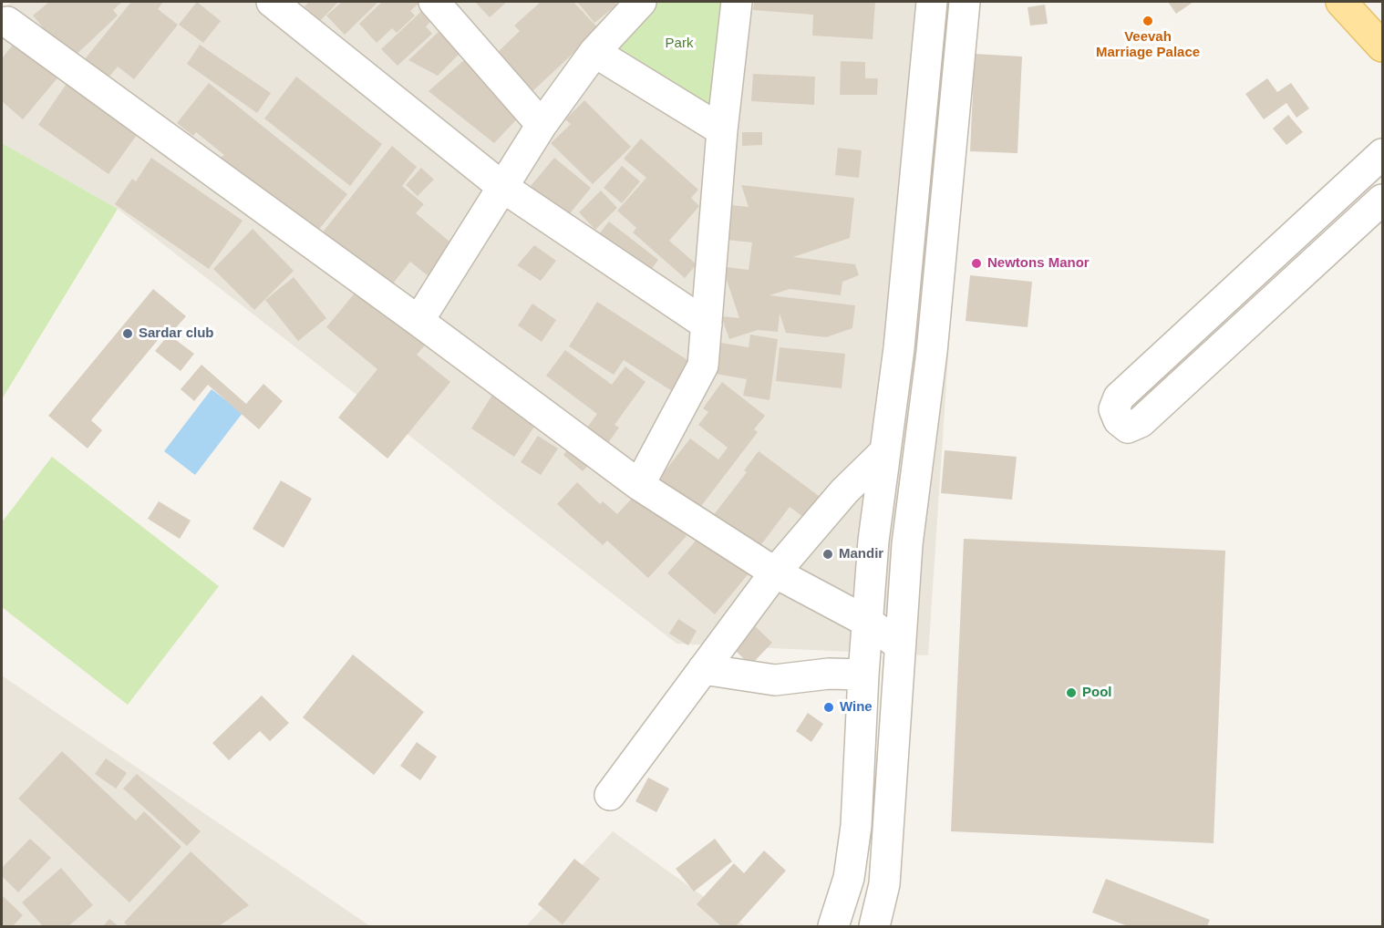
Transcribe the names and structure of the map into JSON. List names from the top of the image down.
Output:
{
  "parks": ["Park"],
  "places": [
    "Veevah Marriage Palace",
    "Newtons Manor",
    "Sardar club",
    "Mandir",
    "Pool",
    "Wine"
  ]
}
